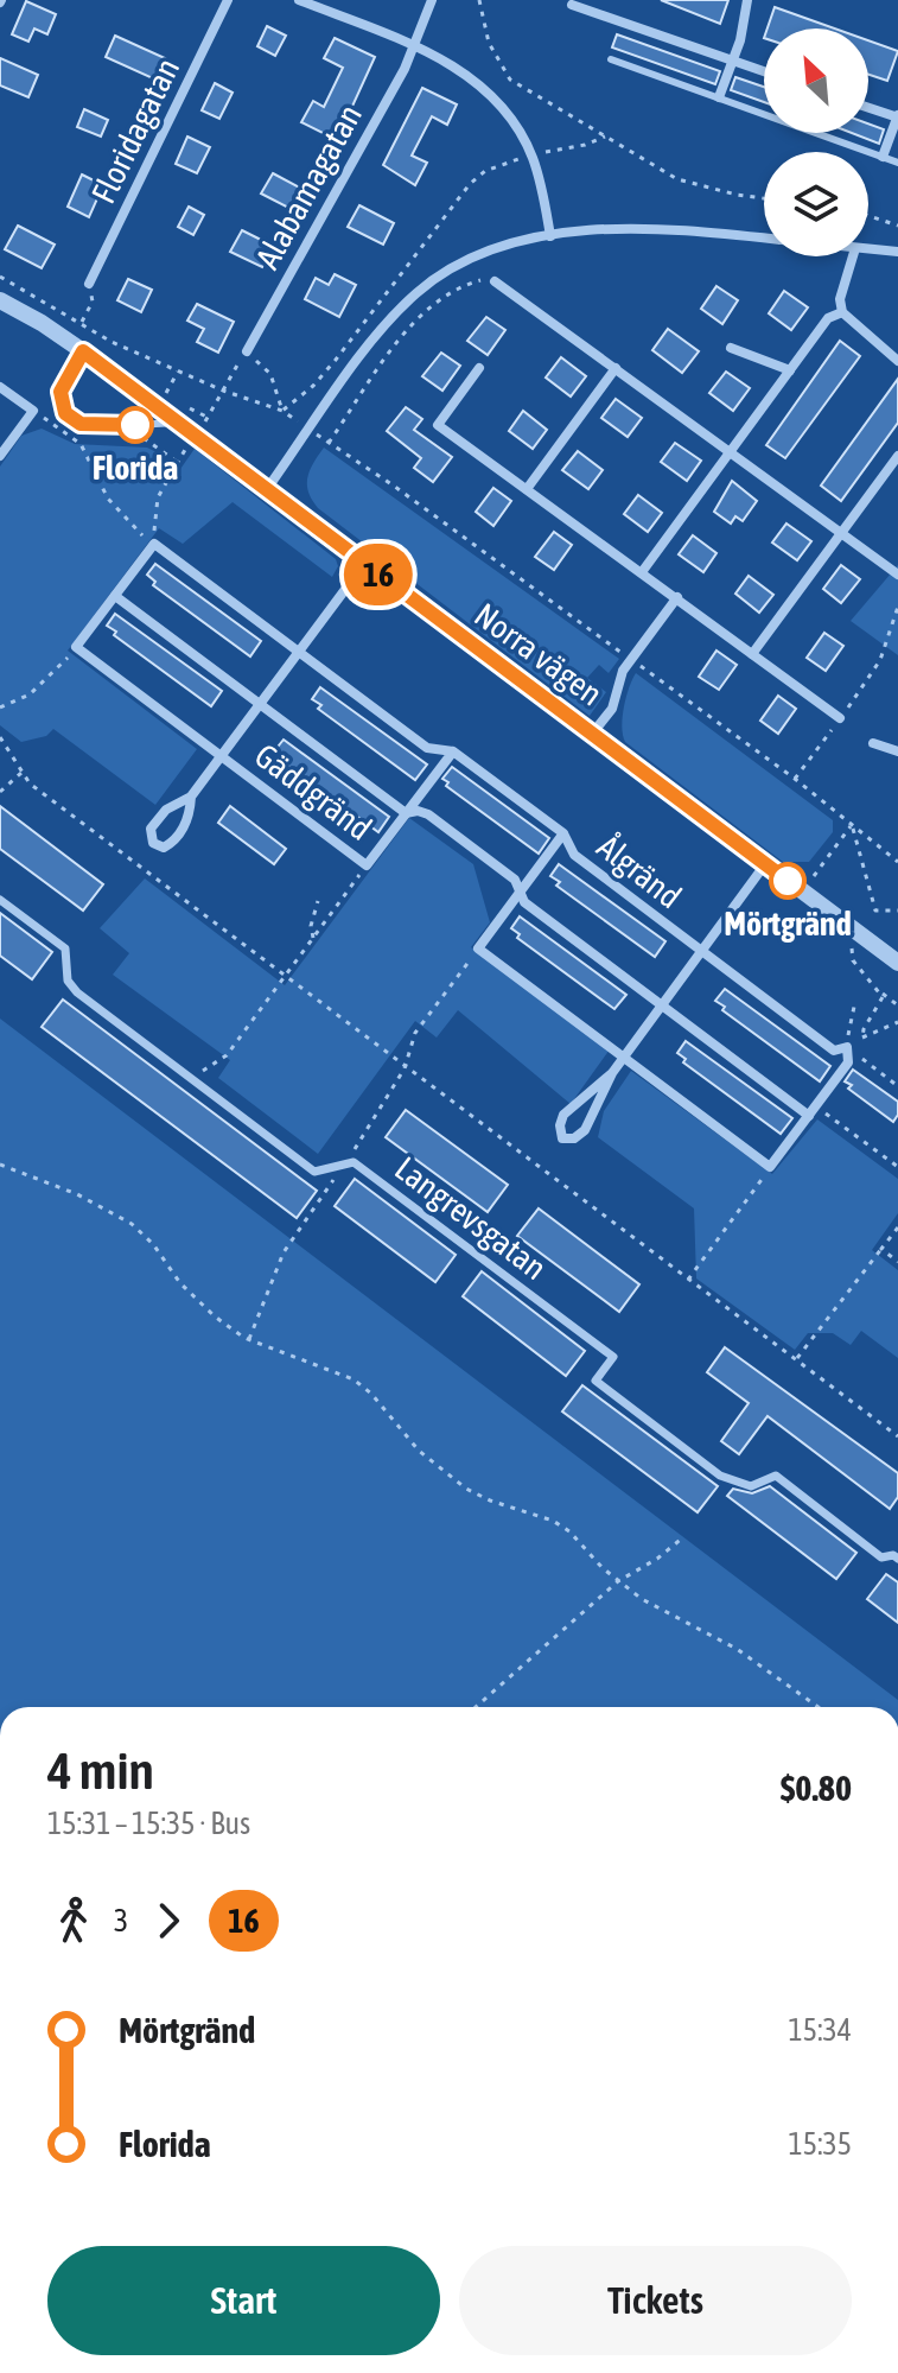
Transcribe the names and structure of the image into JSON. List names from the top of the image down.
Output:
{
  "streets": {
    "street": [
      "Floridagatan",
      "Alabamagatan",
      "Norra vägen",
      "Gäddgränd",
      "Ålgränd",
      "Langrevsgatan"
    ]
  },
  "crossings": [
    ["Norra vägen", "Gäddgränd"],
    ["Gäddgränd", "Ålgränd"]
  ],
  "places": ["Florida", "Mörtgränd"],
  "lines": ["bus line 16"],
  "north": "top left",
  "page": {
    "on_map": "16",
    "heading": ["4 min", "15:31 – 15:35 · Bus", "$0.80"],
    "legs": ["3", "16"],
    "list": [
      {
        "name": "Mörtgränd",
        "value": "15:34"
      },
      {
        "name": "Florida",
        "value": "15:35"
      }
    ],
    "buttons": ["Start", "Tickets"]
  }
}
